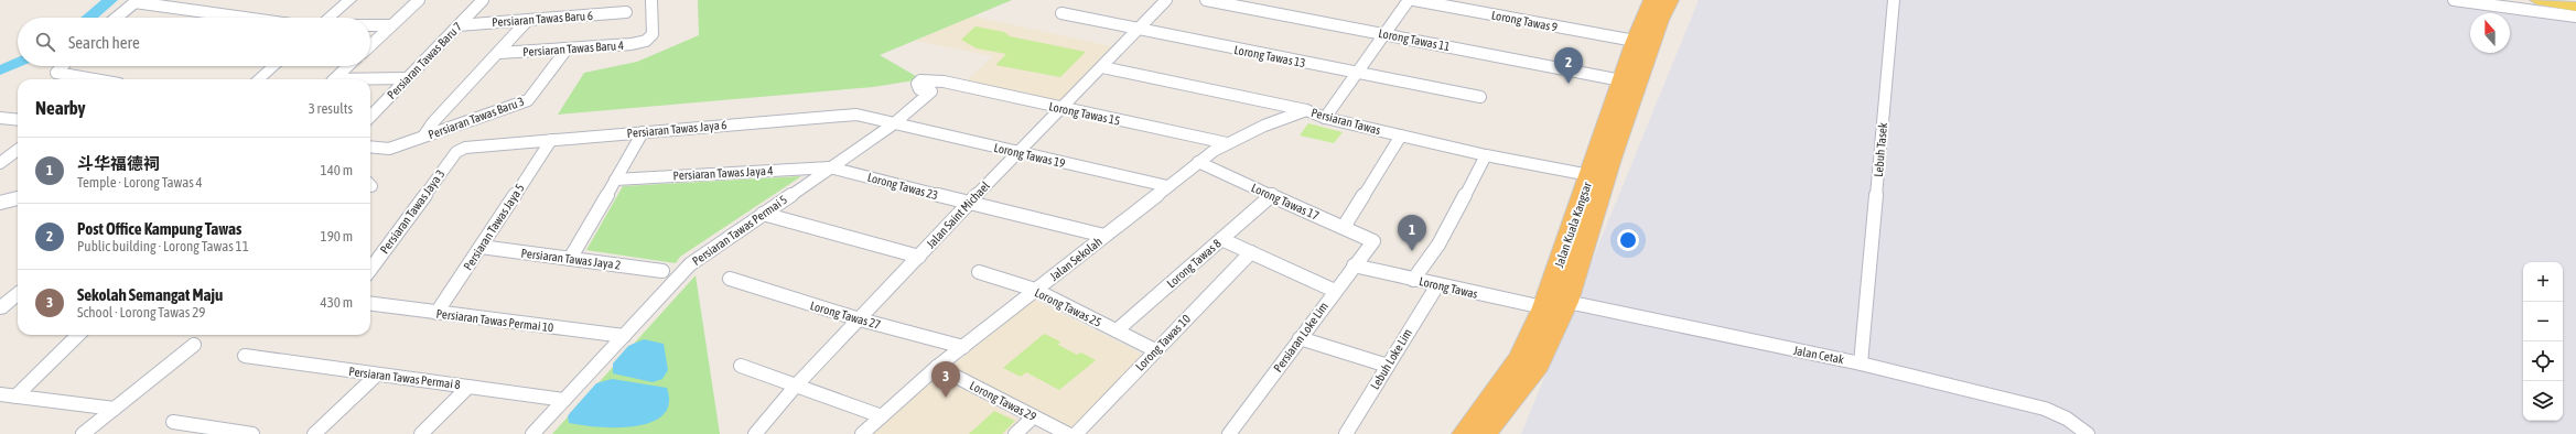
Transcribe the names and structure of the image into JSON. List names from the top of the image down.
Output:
{
  "streets": {
    "highway": ["Jalan Kuala Kangsar"],
    "street": [
      "Persiaran Tawas Baru 6",
      "Lorong Tawas 9",
      "Lorong Tawas 11",
      "Persiaran Tawas Baru 4",
      "Lorong Tawas 13",
      "Persiaran Tawas Baru 7",
      "Lorong Tawas 15",
      "Persiaran Tawas Baru 3",
      "Persiaran Tawas",
      "Persiaran Tawas Jaya 6",
      "Lebuh Tasek",
      "Lorong Tawas 19",
      "Persiaran Tawas Jaya 4",
      "Lorong Tawas 23",
      "Lorong Tawas 17",
      "Persiaran Tawas Jaya 3",
      "Jalan Saint Michael",
      "Persiaran Tawas Jaya 5",
      "Persiaran Tawas Permai 5",
      "Persiaran Tawas Jaya 2",
      "Jalan Sekolah",
      "Lorong Tawas 8",
      "Lorong Tawas",
      "Lorong Tawas 25",
      "Lorong Tawas 27",
      "Persiaran Tawas Permai 10",
      "Persiaran Loke Lim",
      "Lorong Tawas 10",
      "Jalan Cetak",
      "Lebuh Loke Lim",
      "Persiaran Tawas Permai 8",
      "Lorong Tawas 29"
    ]
  },
  "crossings": [
    ["Persiaran Tawas Baru 6", "Persiaran Tawas Baru 7"],
    ["Lorong Tawas 9", "Jalan Kuala Kangsar"],
    ["Lorong Tawas 11", "Jalan Kuala Kangsar"],
    ["Persiaran Tawas Baru 4", "Persiaran Tawas Baru 3"],
    ["Lorong Tawas 13", "Jalan Saint Michael"],
    ["Lorong Tawas 15", "Jalan Saint Michael"],
    ["Lorong Tawas 15", "Persiaran Tawas Permai 5"],
    ["Lorong Tawas 15", "Jalan Sekolah"],
    ["Persiaran Tawas", "Jalan Saint Michael"],
    ["Persiaran Tawas", "Jalan Kuala Kangsar"],
    ["Persiaran Tawas", "Jalan Sekolah"],
    ["Persiaran Tawas Jaya 6", "Lorong Tawas 19"],
    ["Persiaran Tawas Jaya 6", "Persiaran Tawas Jaya 3"],
    ["Persiaran Tawas Jaya 6", "Persiaran Tawas Jaya 5"],
    ["Persiaran Tawas Jaya 6", "Persiaran Tawas Permai 5"],
    ["Lebuh Tasek", "Jalan Cetak"],
    ["Lorong Tawas 19", "Jalan Saint Michael"],
    ["Lorong Tawas 19", "Persiaran Tawas Permai 5"],
    ["Lorong Tawas 19", "Jalan Sekolah"],
    ["Persiaran Tawas Jaya 4", "Lorong Tawas 23"],
    ["Persiaran Tawas Jaya 4", "Persiaran Tawas Permai 5"],
    ["Lorong Tawas 23", "Jalan Saint Michael"],
    ["Lorong Tawas 23", "Persiaran Tawas Permai 5"],
    ["Lorong Tawas 23", "Jalan Sekolah"],
    ["Lorong Tawas 17", "Jalan Sekolah"],
    ["Lorong Tawas 17", "Lorong Tawas 8"],
    ["Lorong Tawas 17", "Persiaran Loke Lim"],
    ["Jalan Saint Michael", "Lorong Tawas 27"],
    ["Jalan Kuala Kangsar", "Lorong Tawas"],
    ["Jalan Kuala Kangsar", "Jalan Cetak"],
    ["Persiaran Tawas Jaya 5", "Persiaran Tawas Jaya 2"],
    ["Persiaran Tawas Jaya 5", "Persiaran Tawas Permai 10"],
    ["Persiaran Tawas Permai 5", "Persiaran Tawas Permai 10"],
    ["Persiaran Tawas Permai 5", "Persiaran Tawas Permai 8"],
    ["Jalan Sekolah", "Lorong Tawas 25"],
    ["Jalan Sekolah", "Lorong Tawas 27"],
    ["Jalan Sekolah", "Lorong Tawas 29"],
    ["Lorong Tawas 8", "Lorong Tawas 25"],
    ["Lorong Tawas", "Persiaran Loke Lim"],
    ["Lorong Tawas", "Jalan Cetak"],
    ["Lorong Tawas", "Lebuh Loke Lim"],
    ["Lorong Tawas 25", "Lorong Tawas 10"]
  ],
  "north": "top",
  "page": {
    "search": "Search here",
    "pins": ["2", "1", "3"],
    "heading": ["Nearby", "3 results"],
    "list": [
      {
        "mark": "1",
        "name": "斗华福德祠",
        "note": "Temple · Lorong Tawas 4",
        "value": "140 m"
      },
      {
        "mark": "2",
        "name": "Post Office Kampung Tawas",
        "note": "Public building · Lorong Tawas 11",
        "value": "190 m"
      },
      {
        "mark": "3",
        "name": "Sekolah Semangat Maju",
        "note": "School · Lorong Tawas 29",
        "value": "430 m"
      }
    ],
    "map_buttons": ["+", "−"]
  }
}
